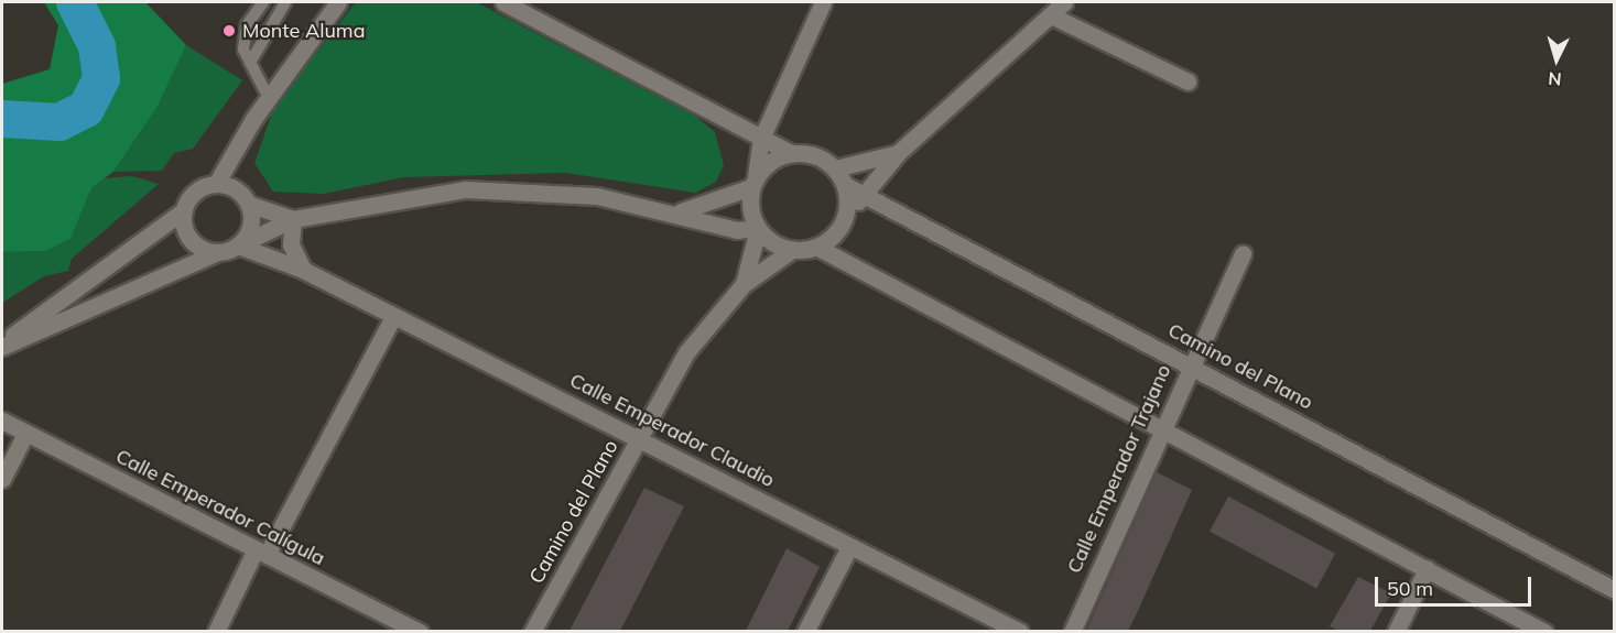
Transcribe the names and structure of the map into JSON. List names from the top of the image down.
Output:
{
  "streets": {
    "street": [
      "Camino del Plano",
      "Calle Emperador Claudio",
      "Calle Emperador Trajano",
      "Calle Emperador Calígula"
    ]
  },
  "crossings": [
    ["Camino del Plano", "Calle Emperador Claudio"],
    ["Camino del Plano", "Calle Emperador Trajano"]
  ],
  "places": ["Monte Aluma"],
  "scale_bar": "50 m",
  "north": "bottom"
}
